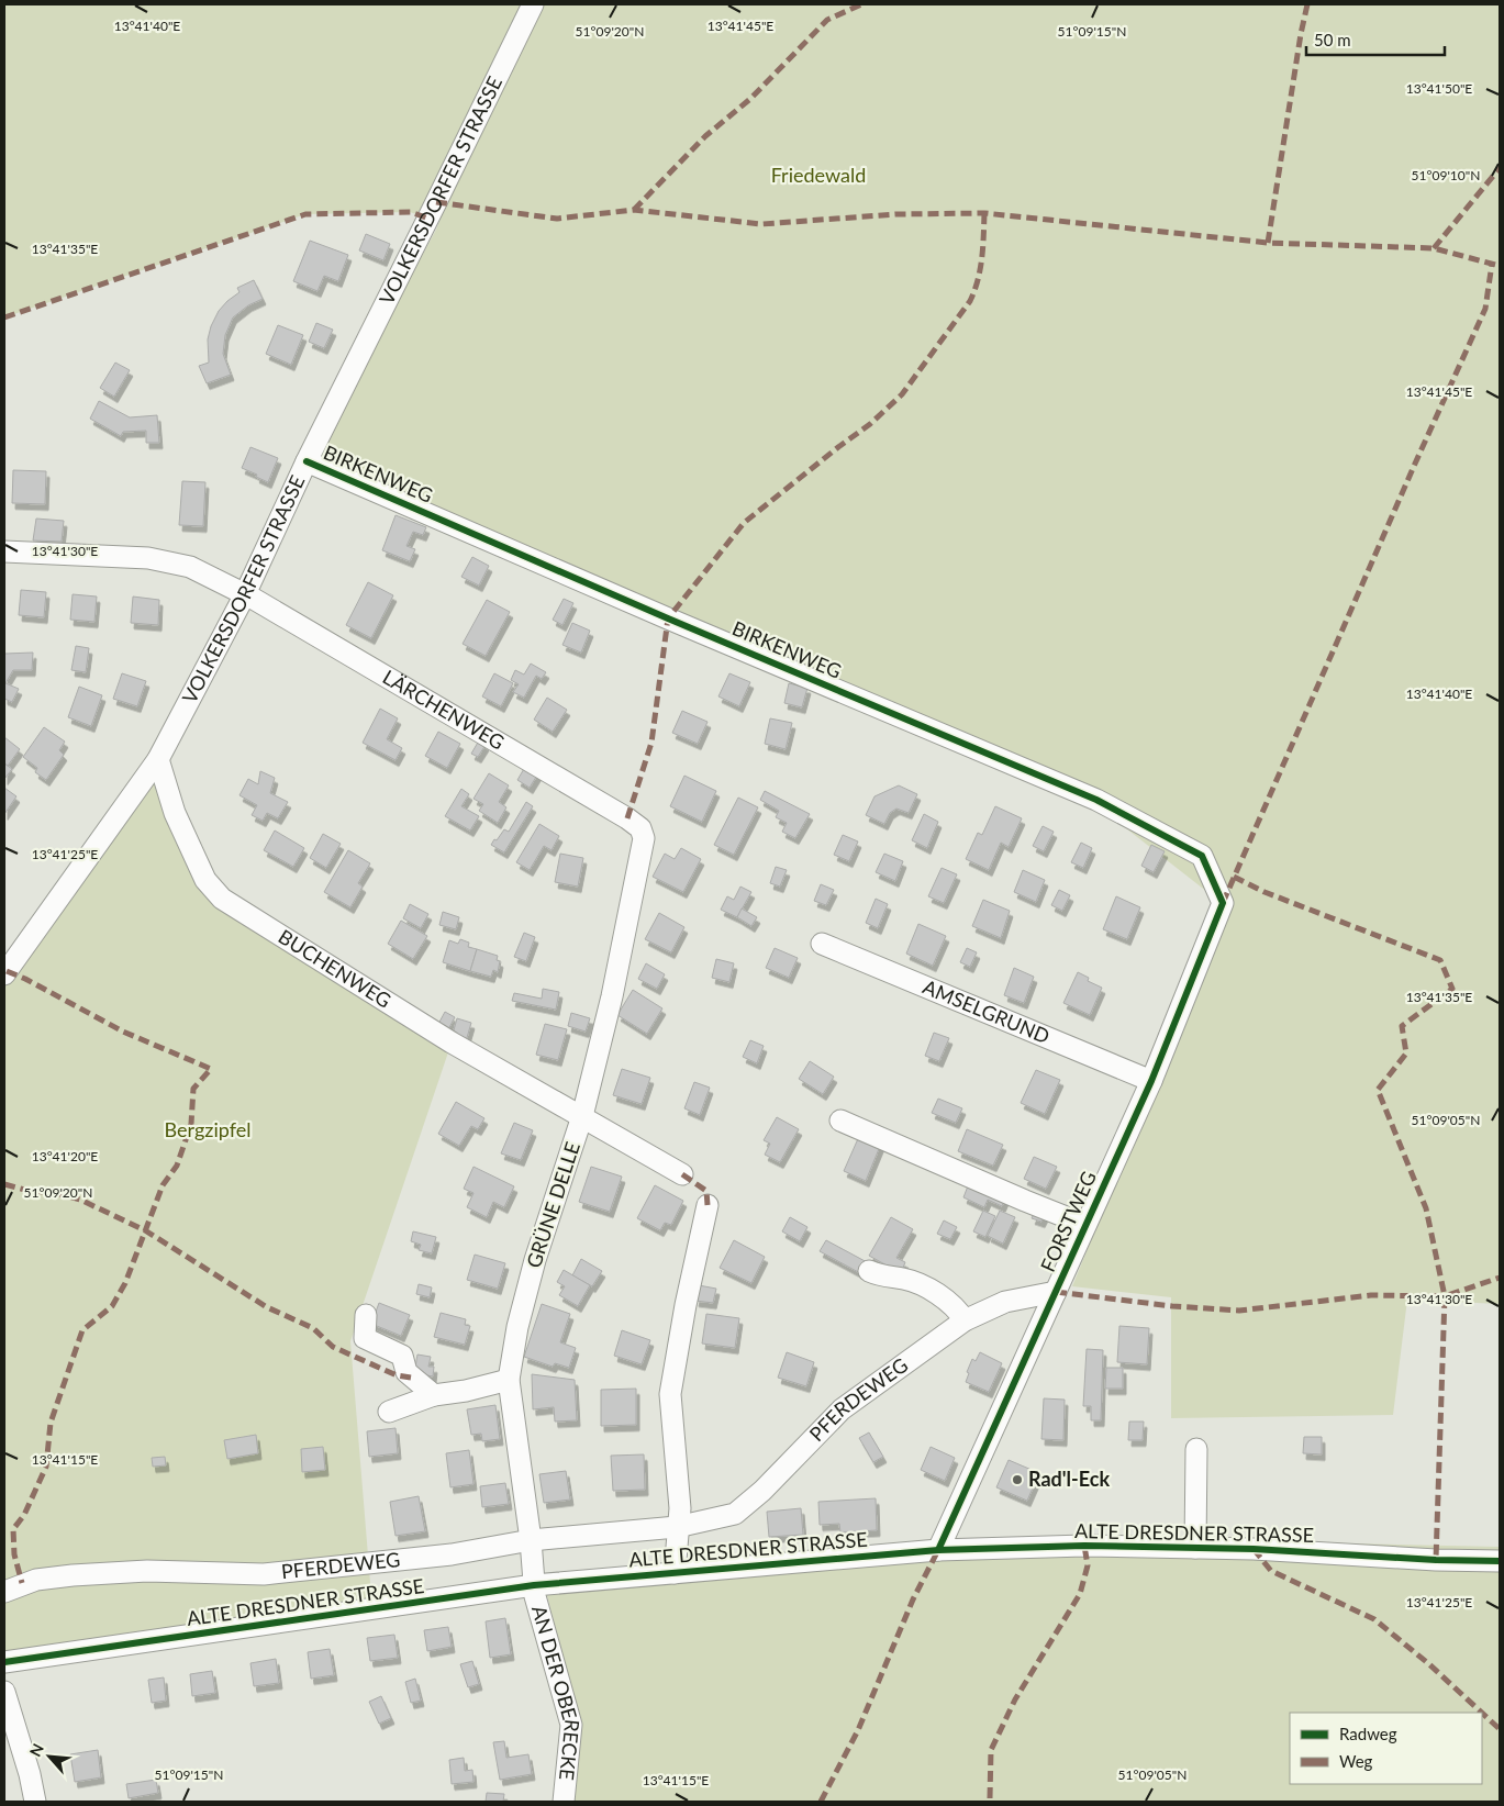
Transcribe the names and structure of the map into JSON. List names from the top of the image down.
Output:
{
  "streets": {
    "street": [
      "VOLKERSDORFER STRASSE",
      "BIRKENWEG",
      "LÄRCHENWEG",
      "BUCHENWEG",
      "AMSELGRUND",
      "GRÜNE DELLE",
      "FORSTWEG",
      "PFERDEWEG",
      "ALTE DRESDNER STRASSE",
      "AN DER OBERECKE"
    ]
  },
  "crossings": [
    ["VOLKERSDORFER STRASSE", "BIRKENWEG"],
    ["VOLKERSDORFER STRASSE", "LÄRCHENWEG"],
    ["VOLKERSDORFER STRASSE", "BUCHENWEG"],
    ["BIRKENWEG", "FORSTWEG"],
    ["LÄRCHENWEG", "GRÜNE DELLE"],
    ["BUCHENWEG", "GRÜNE DELLE"],
    ["AMSELGRUND", "FORSTWEG"],
    ["GRÜNE DELLE", "PFERDEWEG"],
    ["GRÜNE DELLE", "ALTE DRESDNER STRASSE"],
    ["GRÜNE DELLE", "AN DER OBERECKE"],
    ["FORSTWEG", "PFERDEWEG"],
    ["FORSTWEG", "ALTE DRESDNER STRASSE"],
    ["ALTE DRESDNER STRASSE", "AN DER OBERECKE"]
  ],
  "parks": ["Friedewald", "Bergzipfel"],
  "places": ["Rad'l-Eck"],
  "legend": ["Radweg", "Weg"],
  "scale_bar": "50 m",
  "north": "top left",
  "coordinates": [
    "13°41'40\"E",
    "13°41'45\"E",
    "51°09'20\"N",
    "51°09'15\"N",
    "13°41'50\"E",
    "51°09'10\"N",
    "13°41'35\"E",
    "13°41'30\"E",
    "13°41'25\"E",
    "51°09'05\"N",
    "13°41'20\"E",
    "13°41'15\"E"
  ]
}
